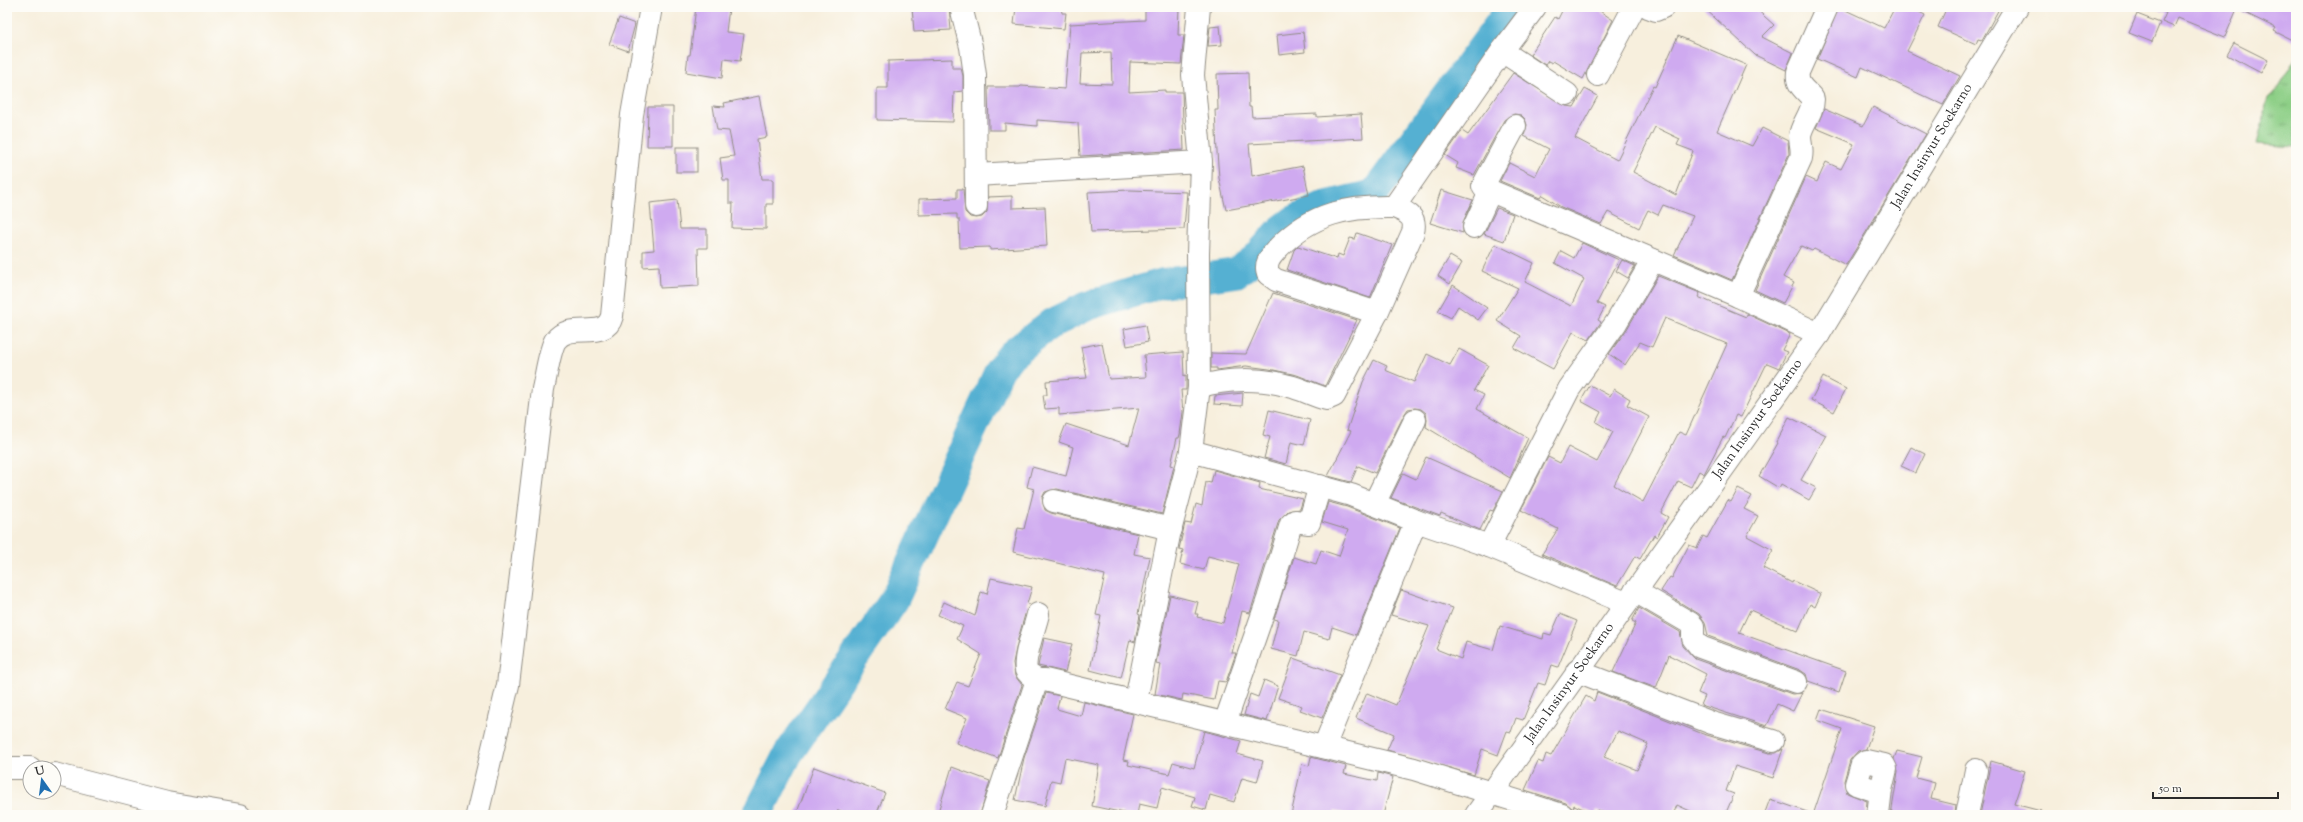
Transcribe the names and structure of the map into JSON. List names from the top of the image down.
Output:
{
  "streets": {
    "street": ["Jalan Insinyur Soekarno"]
  },
  "scale_bar": "50 m",
  "north": "top"
}
